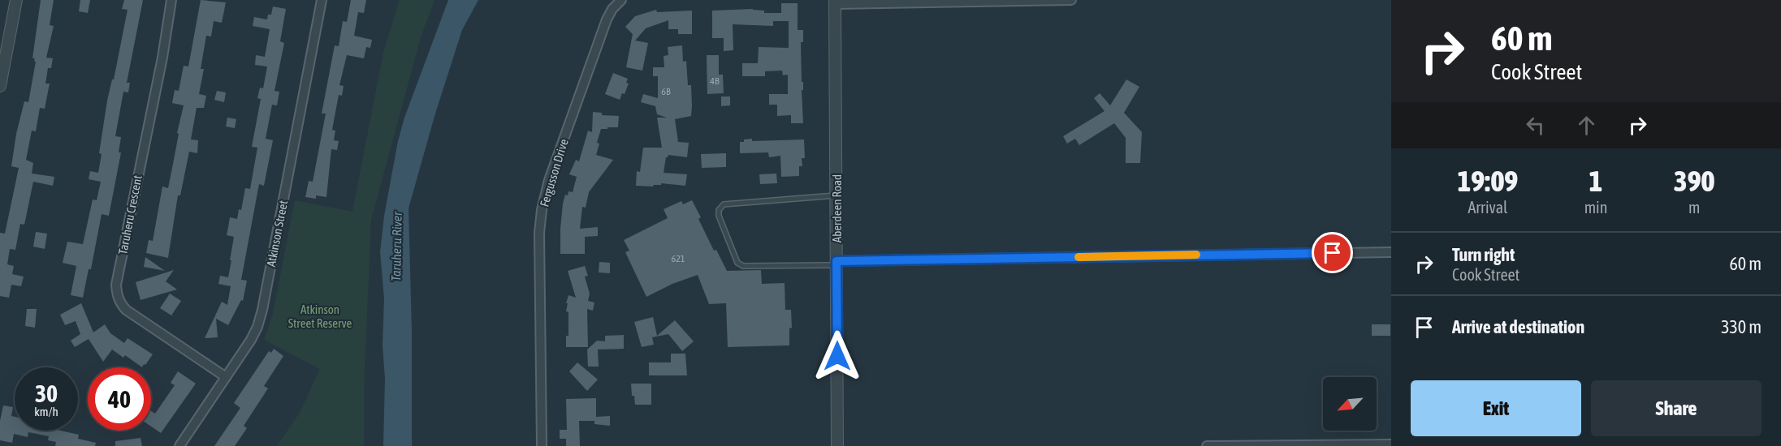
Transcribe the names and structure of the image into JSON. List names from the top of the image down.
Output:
{
  "streets": {
    "street": [
      "Fergusson Drive",
      "Aberdeen Road",
      "Taruheru Crescent",
      "Atkinson Street"
    ]
  },
  "crossings": [
    ["Taruheru Crescent", "Atkinson Street"]
  ],
  "water": ["Taruheru River"],
  "parks": ["Atkinson Street Reserve"],
  "house_numbers": ["4B", "6B", "621"],
  "north": "bottom left",
  "page": {
    "turn": ["60 m", "Cook Street"],
    "eta": [
      "19:09",
      "Arrival",
      "1",
      "min",
      "390",
      "m"
    ],
    "list": [
      {
        "name": "Turn right",
        "note": "Cook Street",
        "value": "60 m"
      },
      {
        "name": "Arrive at destination",
        "value": "330 m"
      }
    ],
    "speed": "30 km/h",
    "limit": "40",
    "buttons": ["Exit", "Share"]
  }
}
